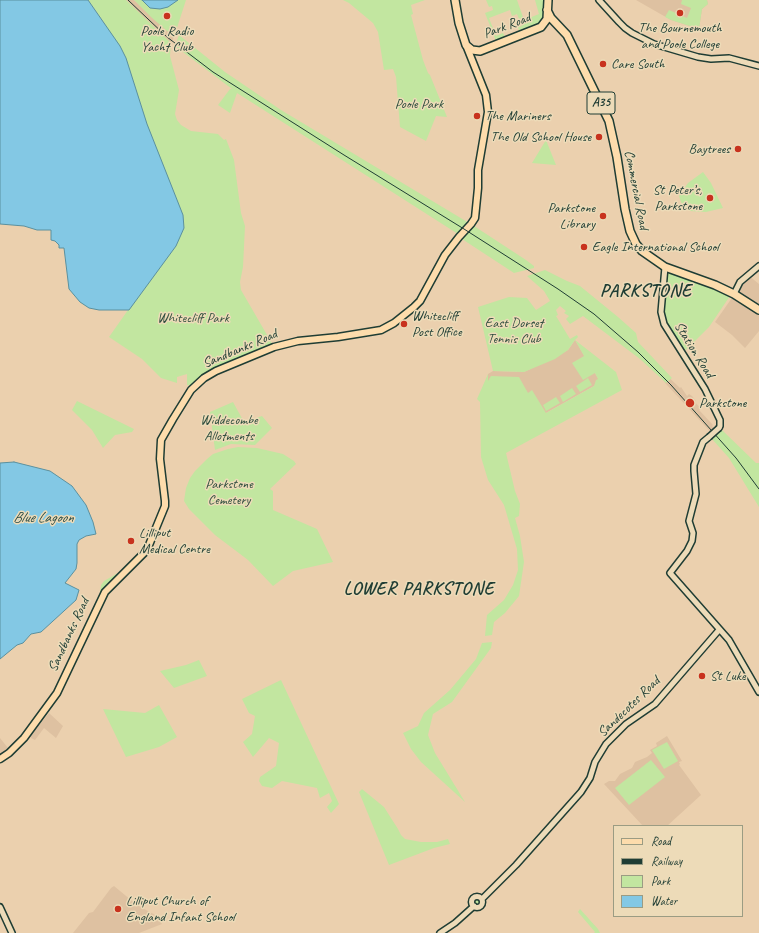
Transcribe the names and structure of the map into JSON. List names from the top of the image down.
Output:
{
  "streets": {
    "highway": [
      "Park Road",
      "A35",
      "Commercial Road",
      "Sandbanks Road"
    ],
    "street": ["Station Road", "Sandecotes Road"]
  },
  "crossings": [
    ["Park Road", "Commercial Road"],
    ["Park Road", "Sandbanks Road"],
    ["A35", "Commercial Road"],
    ["Commercial Road", "Station Road"],
    ["Station Road", "Sandecotes Road"]
  ],
  "districts": ["PARKSTONE", "LOWER PARKSTONE"],
  "water": ["Blue Lagoon"],
  "parks": [
    "Poole Park",
    "Whitecliff Park",
    "East Dorset Tennis Club",
    "Widdecombe Allotments",
    "Parkstone Cemetery"
  ],
  "places": [
    "The Bournemouth and Poole College",
    "Poole Radio Yacht Club",
    "Care South",
    "The Mariners",
    "The Old School House",
    "Baytrees",
    "St Peter’s, Parkstone",
    "Parkstone Library",
    "Eagle International School",
    "Whitecliff Post Office",
    "Parkstone",
    "Lilliput Medical Centre",
    "St Luke",
    "Lilliput Church of England Infant School"
  ],
  "legend": [
    "Road",
    "Railway",
    "Park",
    "Water"
  ]
}
